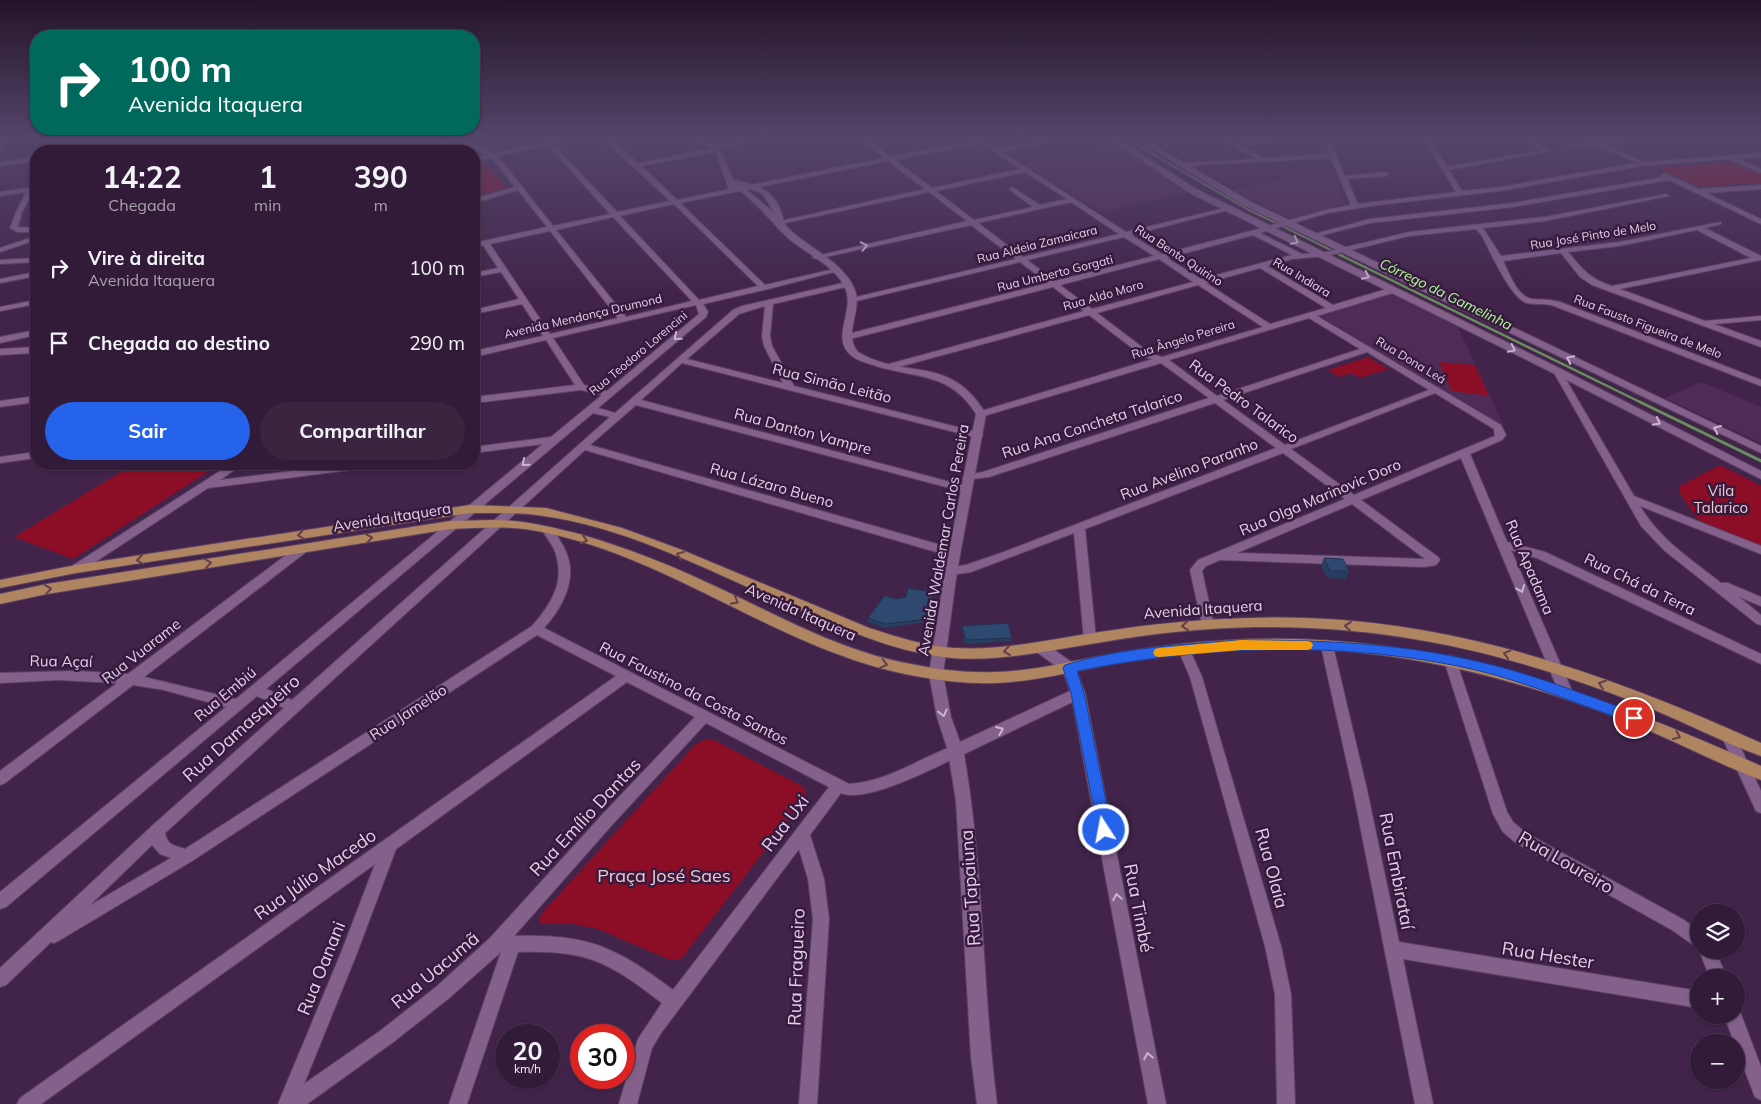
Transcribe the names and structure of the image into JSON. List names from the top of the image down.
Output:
{
  "streets": {
    "main road": ["Avenida Itaquera"],
    "street": [
      "Rua José Pinto de Melo",
      "Rua Aldeia Zamaicara",
      "Rua Bento Quirino",
      "Rua Umberto Gorgati",
      "Rua Indiara",
      "Rua Aldo Moro",
      "Avenida Mendonça Drumond",
      "Rua Fausto Figueira de Melo",
      "Rua Ângelo Pereira",
      "Rua Teodoro Lorencini",
      "Rua Dona Leá",
      "Rua Simão Leitão",
      "Rua Pedro Talarico",
      "Rua Ana Concheta Talarico",
      "Rua Danton Vampre",
      "Rua Avelino Paranho",
      "Rua Lázaro Bueno",
      "Rua Olga Marinovic Doro",
      "Avenida Waldemar Carlos Pereira",
      "Rua Apadama",
      "Rua Chá da Terra",
      "Rua Vuarame",
      "Rua Açaí",
      "Rua Faustino da Costa Santos",
      "Rua Embiú",
      "Rua Jamelão",
      "Rua Damasqueiro",
      "Rua Emílio Dantas",
      "Rua Uxi",
      "Rua Loureiro",
      "Rua Olaia",
      "Rua Embirataí",
      "Rua Júlio Macedo",
      "Rua Tapaiuna",
      "Rua Timbé",
      "Rua Hester",
      "Rua Fragueiro",
      "Rua Oanani",
      "Rua Uacumã"
    ]
  },
  "crossings": [
    ["Rua José Pinto de Melo", "Rua Fausto Figueira de Melo"],
    ["Rua Aldeia Zamaicara", "Rua Bento Quirino"],
    ["Rua Aldeia Zamaicara", "Rua Pedro Talarico"],
    ["Rua Bento Quirino", "Rua Umberto Gorgati"],
    ["Rua Bento Quirino", "Rua Aldo Moro"],
    ["Rua Bento Quirino", "Rua Ângelo Pereira"],
    ["Rua Umberto Gorgati", "Rua Pedro Talarico"],
    ["Rua Umberto Gorgati", "Avenida Waldemar Carlos Pereira"],
    ["Rua Indiara", "Rua Aldo Moro"],
    ["Rua Indiara", "Rua Ângelo Pereira"],
    ["Rua Aldo Moro", "Rua Pedro Talarico"],
    ["Rua Aldo Moro", "Avenida Waldemar Carlos Pereira"],
    ["Avenida Mendonça Drumond", "Rua Teodoro Lorencini"],
    ["Rua Ângelo Pereira", "Rua Dona Leá"],
    ["Rua Ângelo Pereira", "Rua Pedro Talarico"],
    ["Rua Ângelo Pereira", "Avenida Waldemar Carlos Pereira"],
    ["Rua Teodoro Lorencini", "Avenida Itaquera"],
    ["Rua Teodoro Lorencini", "Rua Embiú"],
    ["Rua Dona Leá", "Rua Ana Concheta Talarico"],
    ["Rua Dona Leá", "Rua Avelino Paranho"],
    ["Rua Dona Leá", "Rua Olga Marinovic Doro"],
    ["Rua Simão Leitão", "Avenida Waldemar Carlos Pereira"],
    ["Rua Pedro Talarico", "Rua Ana Concheta Talarico"],
    ["Rua Pedro Talarico", "Rua Avelino Paranho"],
    ["Rua Pedro Talarico", "Rua Olga Marinovic Doro"],
    ["Rua Ana Concheta Talarico", "Avenida Waldemar Carlos Pereira"],
    ["Rua Danton Vampre", "Avenida Waldemar Carlos Pereira"],
    ["Rua Avelino Paranho", "Avenida Waldemar Carlos Pereira"],
    ["Rua Lázaro Bueno", "Avenida Waldemar Carlos Pereira"],
    ["Rua Olga Marinovic Doro", "Avenida Itaquera"],
    ["Rua Olga Marinovic Doro", "Rua Apadama"],
    ["Avenida Itaquera", "Avenida Waldemar Carlos Pereira"],
    ["Avenida Itaquera", "Rua Apadama"],
    ["Avenida Itaquera", "Rua Vuarame"],
    ["Avenida Itaquera", "Rua Embiú"],
    ["Avenida Itaquera", "Rua Jamelão"],
    ["Avenida Itaquera", "Rua Damasqueiro"],
    ["Avenida Itaquera", "Rua Loureiro"],
    ["Avenida Itaquera", "Rua Olaia"],
    ["Avenida Itaquera", "Rua Embirataí"],
    ["Avenida Itaquera", "Rua Tapaiuna"],
    ["Avenida Itaquera", "Rua Timbé"],
    ["Avenida Waldemar Carlos Pereira", "Rua Tapaiuna"],
    ["Rua Apadama", "Rua Chá da Terra"],
    ["Rua Vuarame", "Rua Açaí"],
    ["Rua Açaí", "Rua Embiú"],
    ["Rua Faustino da Costa Santos", "Rua Jamelão"],
    ["Rua Faustino da Costa Santos", "Rua Emílio Dantas"],
    ["Rua Faustino da Costa Santos", "Rua Uxi"],
    ["Rua Faustino da Costa Santos", "Rua Júlio Macedo"],
    ["Rua Jamelão", "Rua Damasqueiro"],
    ["Rua Emílio Dantas", "Rua Uacumã"],
    ["Rua Uxi", "Rua Fragueiro"],
    ["Rua Embirataí", "Rua Hester"],
    ["Rua Júlio Macedo", "Rua Oanani"]
  ],
  "one_way": ["Rua Apadama", "Rua Timbé"],
  "water": ["Córrego da Gamelinha"],
  "parks": ["Vila Talarico", "Praça José Saes"],
  "page": {
    "turn": ["100 m", "Avenida Itaquera"],
    "eta": [
      "14:22",
      "Chegada",
      "1",
      "min",
      "390",
      "m"
    ],
    "list": [
      {
        "name": "Vire à direita",
        "note": "Avenida Itaquera",
        "value": "100 m"
      },
      {
        "name": "Chegada ao destino",
        "value": "290 m"
      }
    ],
    "buttons": ["Sair", "Compartilhar"],
    "map_buttons": ["+", "−"],
    "speed": "20 km/h",
    "limit": "30"
  }
}
